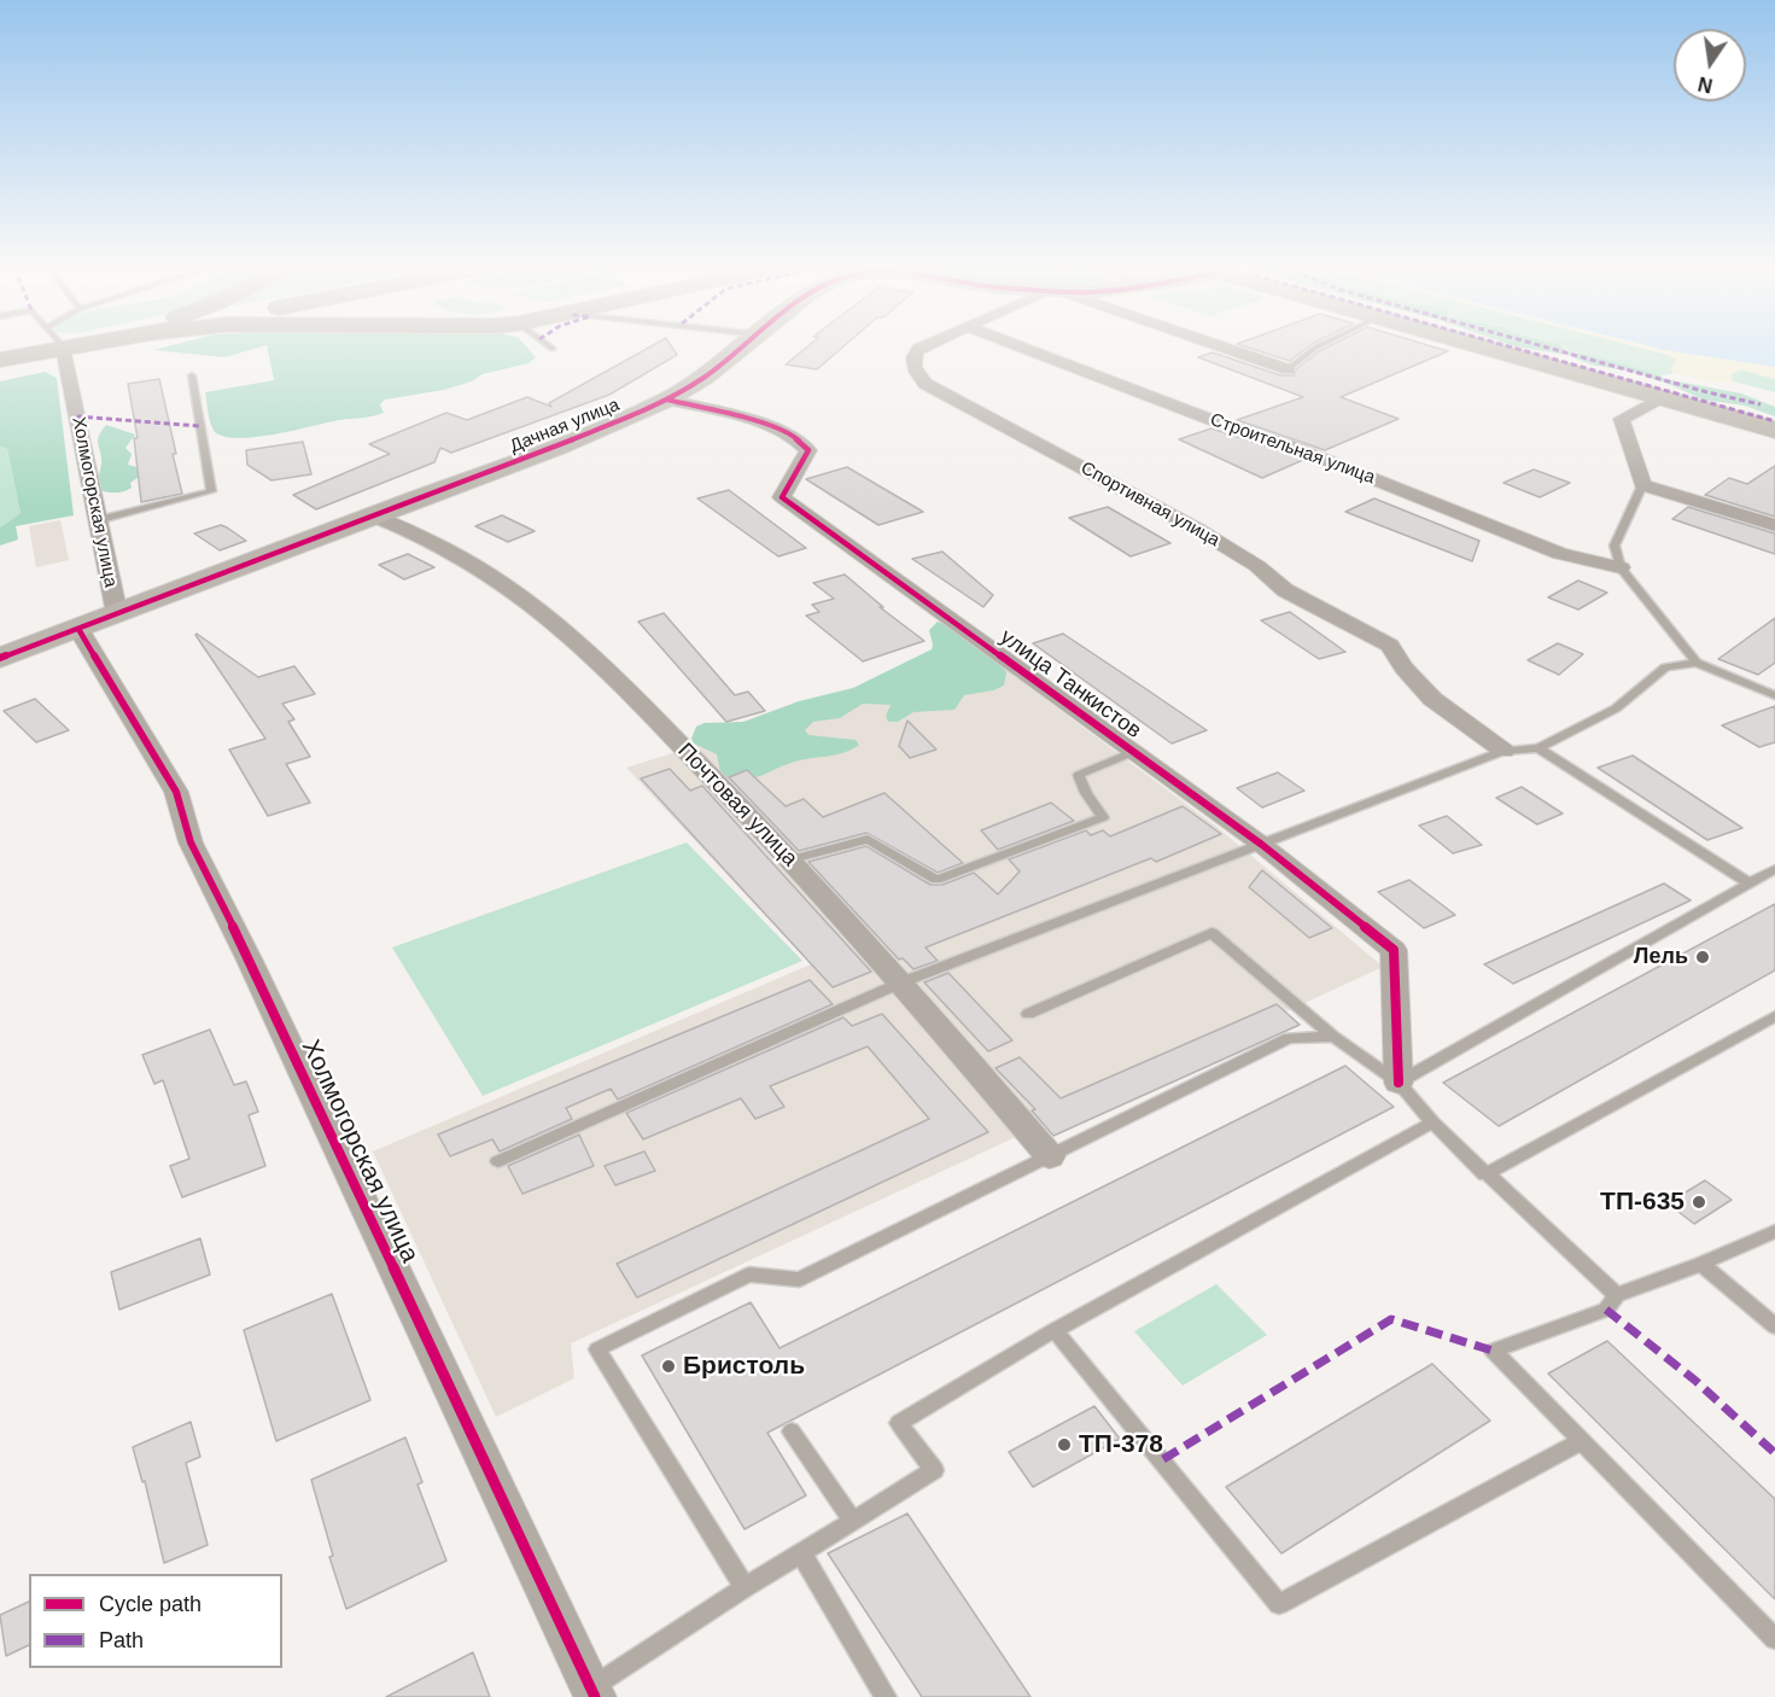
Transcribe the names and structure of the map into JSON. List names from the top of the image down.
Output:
{
  "streets": {
    "street": [
      "Дачная улица",
      "Строительная улица",
      "Холмогорская улица",
      "Спортивная улица",
      "улица Танкистов",
      "Почтовая улица"
    ]
  },
  "crossings": [
    ["Дачная улица", "Холмогорская улица"],
    ["Дачная улица", "улица Танкистов"],
    ["Дачная улица", "Почтовая улица"]
  ],
  "places": [
    "Лель",
    "ТП-635",
    "Бристоль",
    "ТП-378"
  ],
  "legend": ["Cycle path", "Path"],
  "north": "bottom"
}
